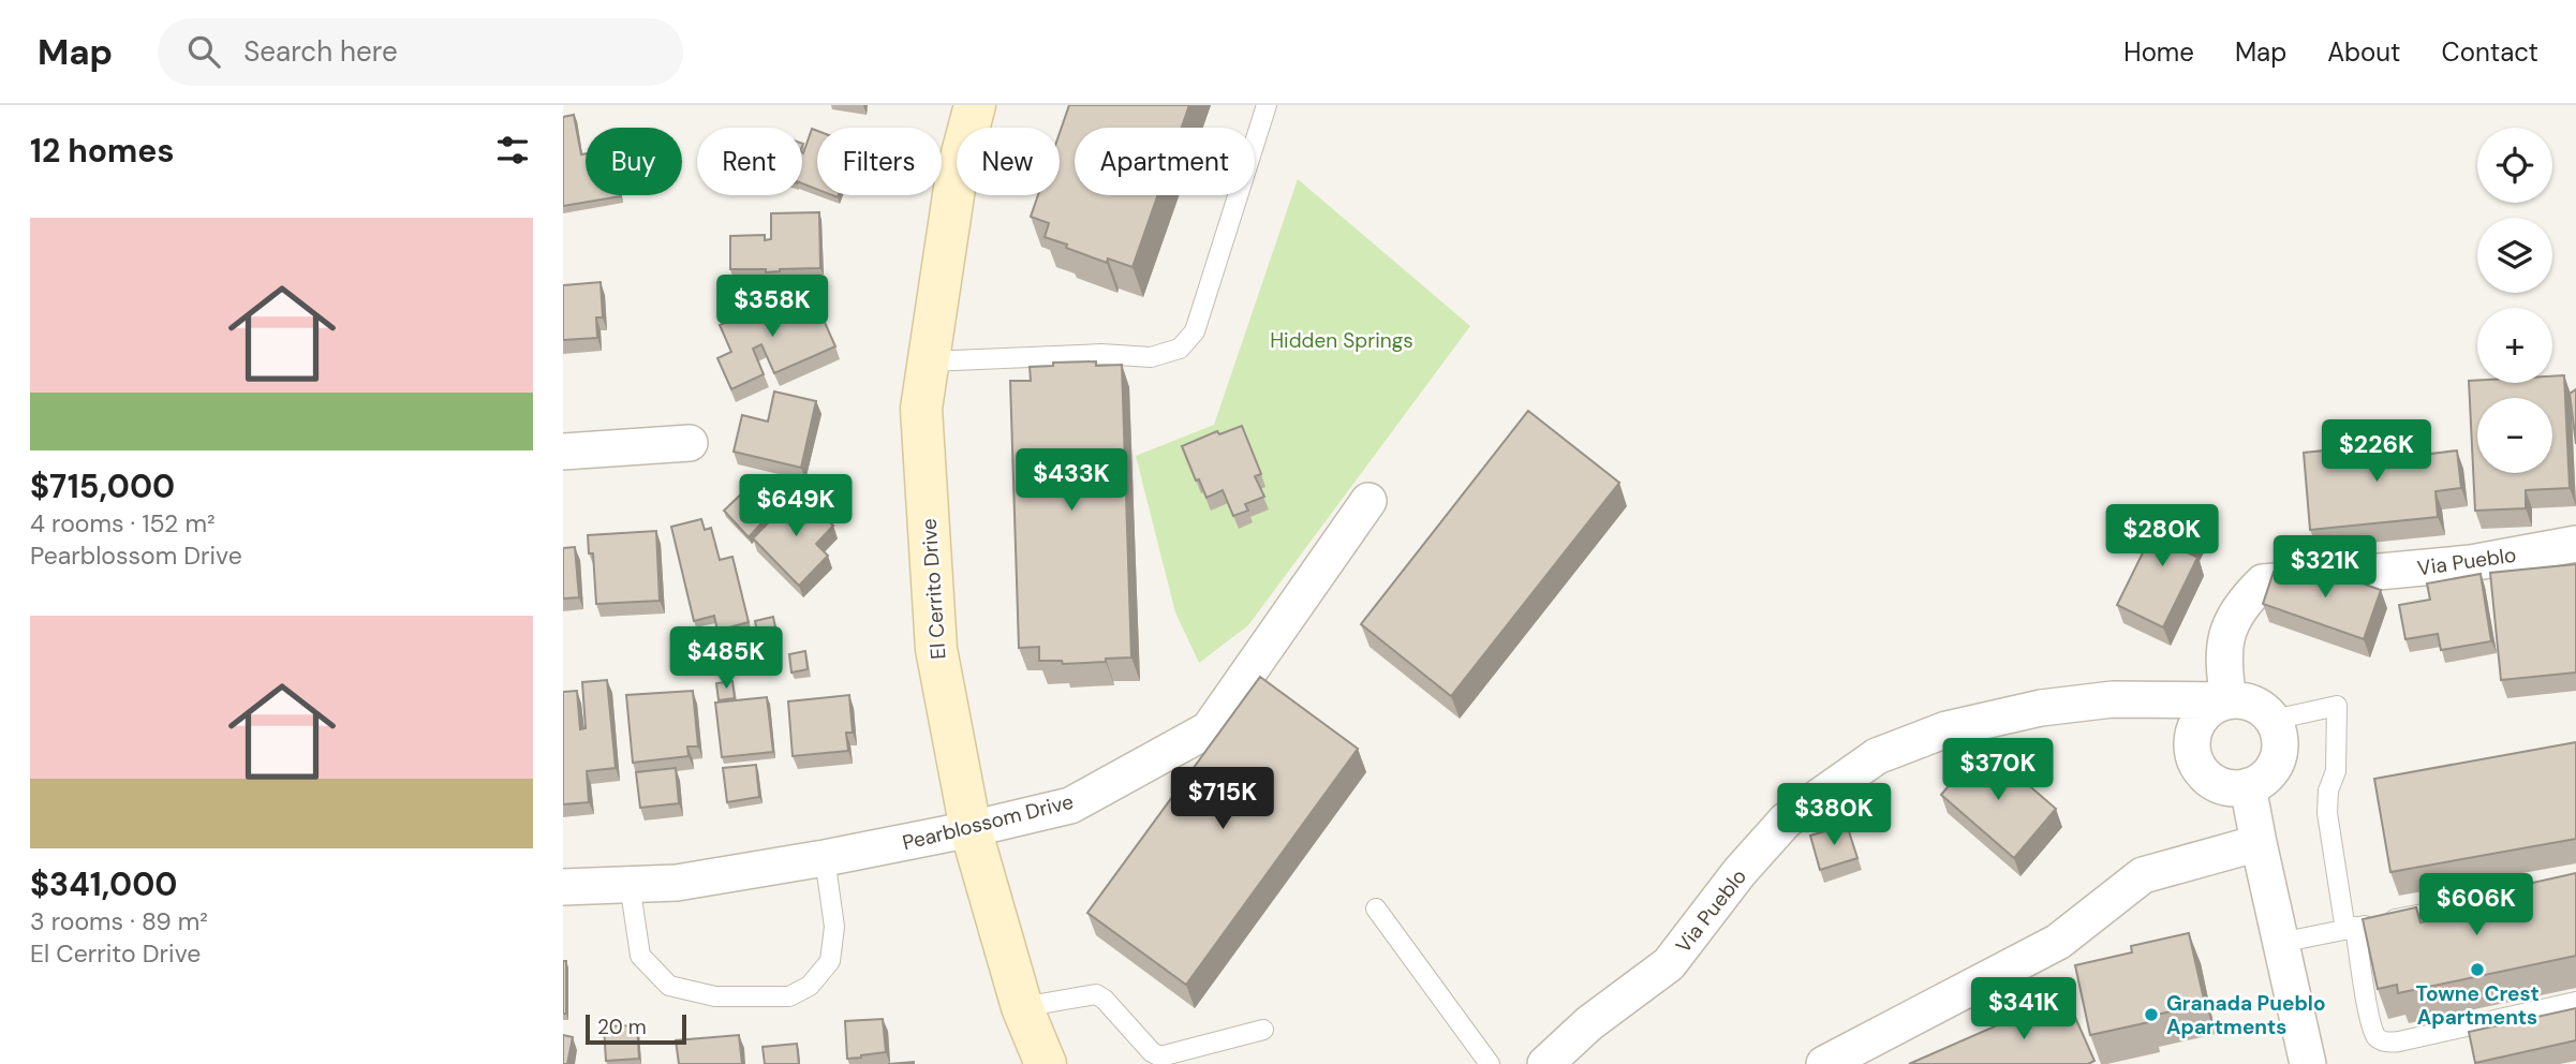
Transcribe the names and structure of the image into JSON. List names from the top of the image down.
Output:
{
  "streets": {
    "street": ["Via Pueblo", "El Cerrito Drive", "Pearblossom Drive"]
  },
  "crossings": [
    ["El Cerrito Drive", "Pearblossom Drive"]
  ],
  "parks": ["Hidden Springs"],
  "places": ["Towne Crest Apartments", "Granada Pueblo Apartments"],
  "scale_bar": "20 m",
  "page": {
    "header": "Map",
    "search": "Search here",
    "nav": [
      "Home",
      "Map",
      "About",
      "Contact"
    ],
    "heading": "12 homes",
    "map_buttons": ["+", "−"],
    "chip": [
      "Buy",
      "Rent",
      "Filters",
      "New",
      "Apartment"
    ],
    "list": [
      {
        "name": "$715,000",
        "note": "4 rooms · 152 m² · Pearblossom Drive"
      },
      {
        "name": "$341,000",
        "note": "3 rooms · 89 m² · El Cerrito Drive"
      }
    ],
    "price": [
      "$358K",
      "$226K",
      "$433K",
      "$649K",
      "$280K",
      "$321K",
      "$485K",
      "$370K",
      "$715K",
      "$380K",
      "$606K",
      "$341K"
    ],
    "scale": "20 m"
  }
}
